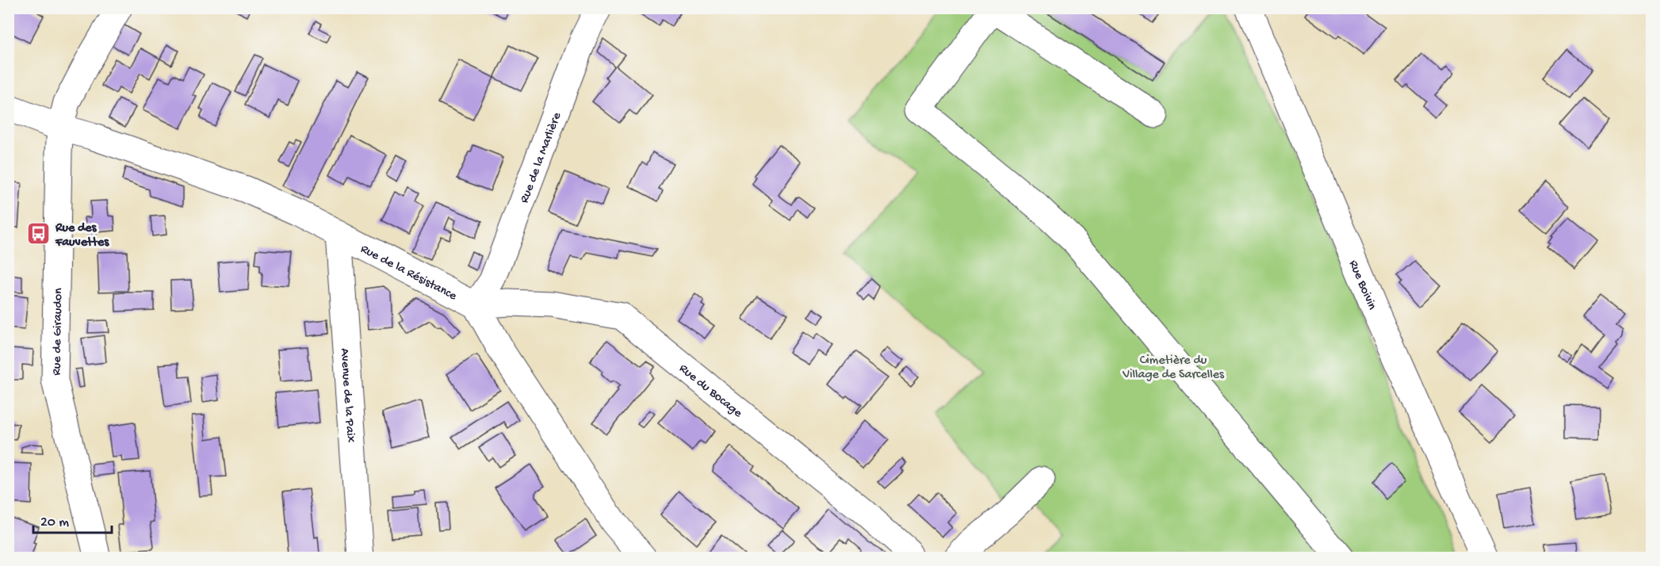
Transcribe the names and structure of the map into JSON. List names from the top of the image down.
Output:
{
  "streets": {
    "street": [
      "Rue de la Marlière",
      "Rue de la Résistance",
      "Rue Boivin",
      "Rue de Giraudon",
      "Rue du Bocage",
      "Avenue de la Paix"
    ]
  },
  "crossings": [
    ["Rue de la Marlière", "Rue de la Résistance"],
    ["Rue de la Marlière", "Rue du Bocage"],
    ["Rue de la Résistance", "Rue de Giraudon"],
    ["Rue de la Résistance", "Rue du Bocage"],
    ["Rue de la Résistance", "Avenue de la Paix"]
  ],
  "parks": ["Cimetière du Village de Sarcelles"],
  "places": {
    "bus stop": ["Rue des Fauvettes"]
  },
  "scale_bar": "20 m"
}
